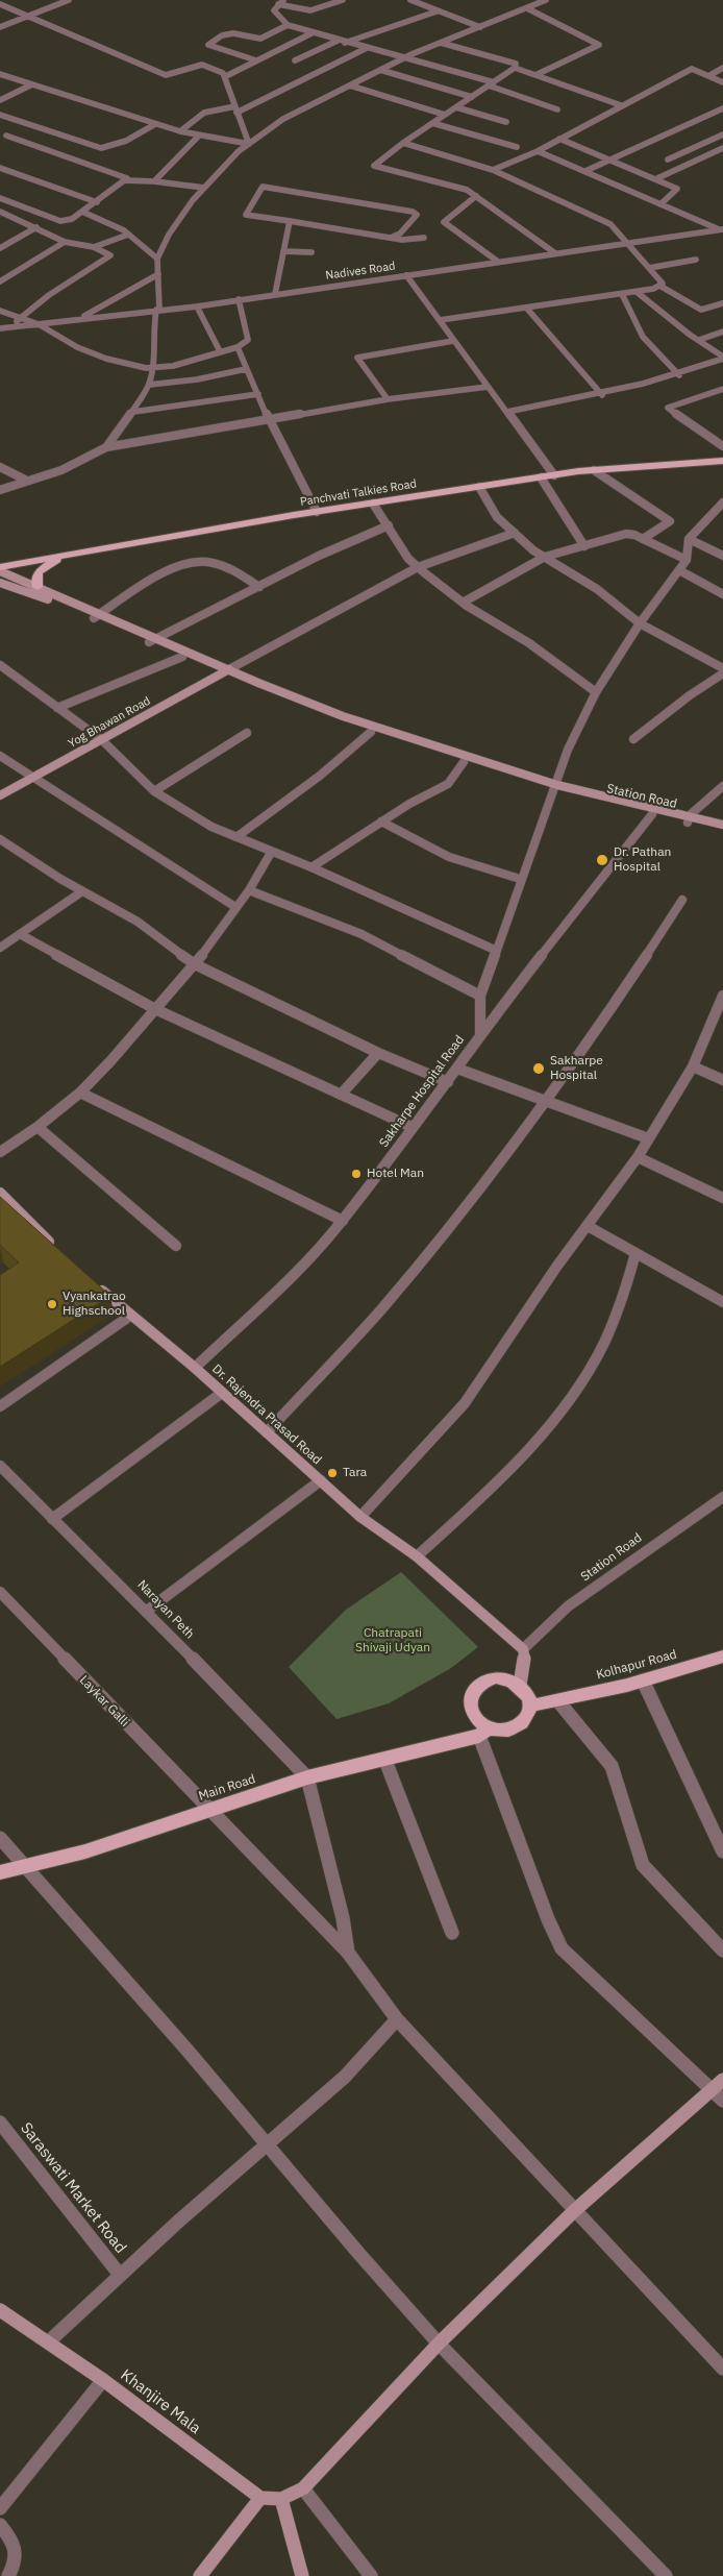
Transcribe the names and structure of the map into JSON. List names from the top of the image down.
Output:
{
  "streets": {
    "main road": [
      "Panchvati Talkies Road",
      "Yog Bhawan Road",
      "Station Road",
      "Dr. Rajendra Prasad Road",
      "Kolhapur Road",
      "Main Road",
      "Khanjire Mala"
    ],
    "street": [
      "Nadives Road",
      "Sakharpe Hospital Road",
      "Narayan Peth",
      "Laykar Galli",
      "Saraswati Market Road"
    ]
  },
  "crossings": [
    ["Station Road", "Sakharpe Hospital Road"],
    ["Station Road", "Dr. Rajendra Prasad Road"],
    ["Sakharpe Hospital Road", "Dr. Rajendra Prasad Road"],
    ["Narayan Peth", "Main Road"],
    ["Kolhapur Road", "Main Road"],
    ["Laykar Galli", "Main Road"]
  ],
  "parks": ["Chatrapati Shivaji Udyan"],
  "places": [
    "Dr. Pathan Hospital",
    "Sakharpe Hospital",
    "Hotel Man",
    "Vyankatrao Highschool",
    "Tara"
  ]
}
